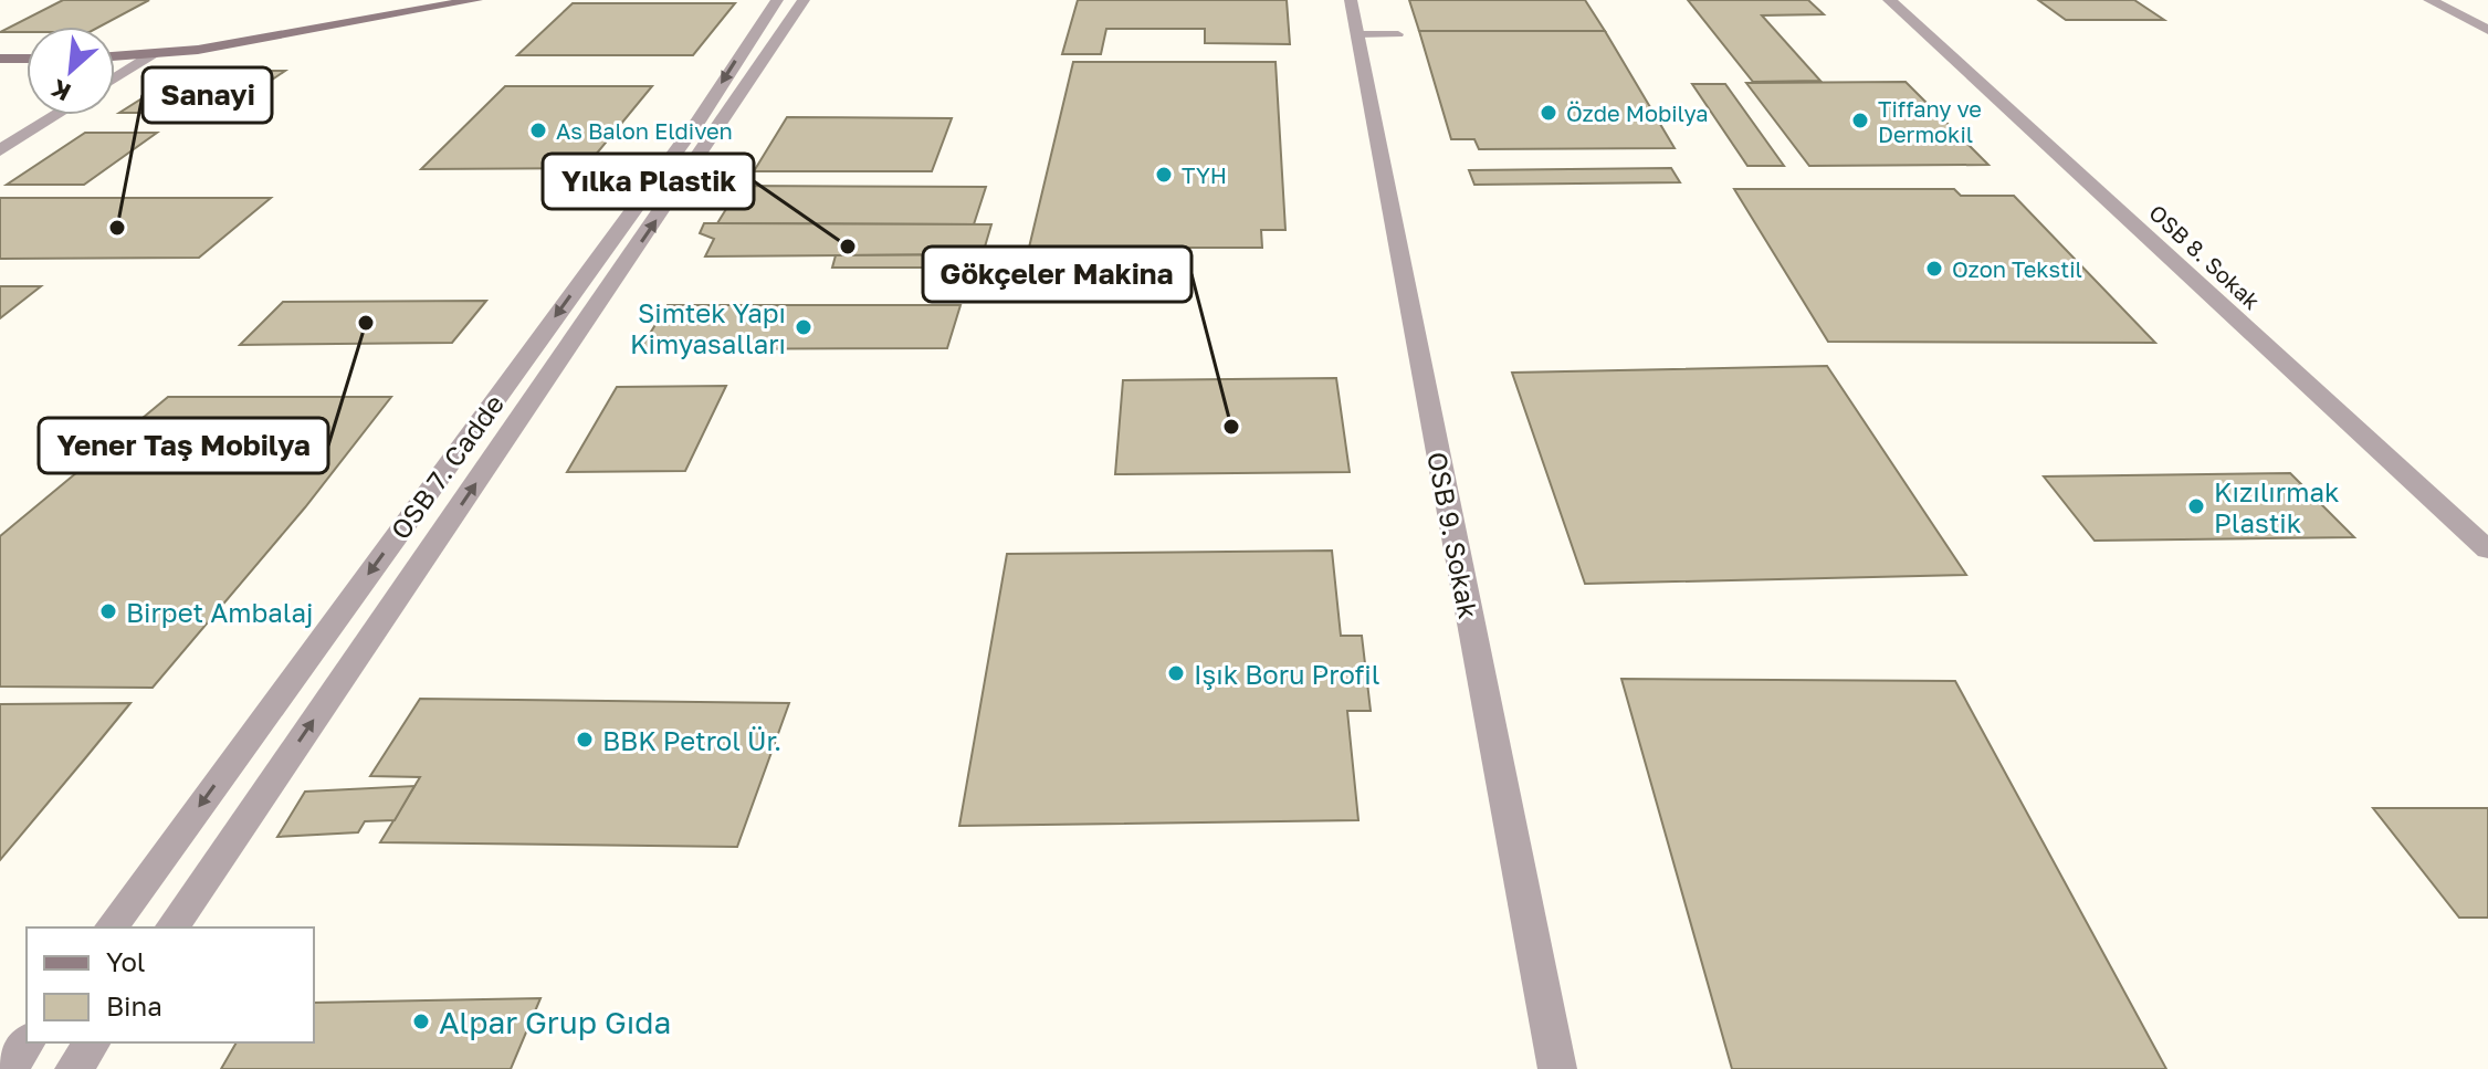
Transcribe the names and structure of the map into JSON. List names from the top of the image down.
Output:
{
  "streets": {
    "street": ["OSB 8. Sokak", "OSB 7. Cadde", "OSB 9. Sokak"]
  },
  "places": [
    "Özde Mobilya",
    "Tiffany ve Dermokil",
    "As Balon Eldiven",
    "TYH",
    "Sanayi",
    "Yılka Plastik",
    "Ozon Tekstil",
    "Yener Taş Mobilya",
    "Simtek Yapı Kimyasalları",
    "Gökçeler Makina",
    "Kızılırmak Plastik",
    "Birpet Ambalaj",
    "Işık Boru Profil",
    "BBK Petrol Ür.",
    "Alpar Grup Gıda"
  ],
  "legend": ["Yol", "Bina"],
  "north": "bottom left"
}
